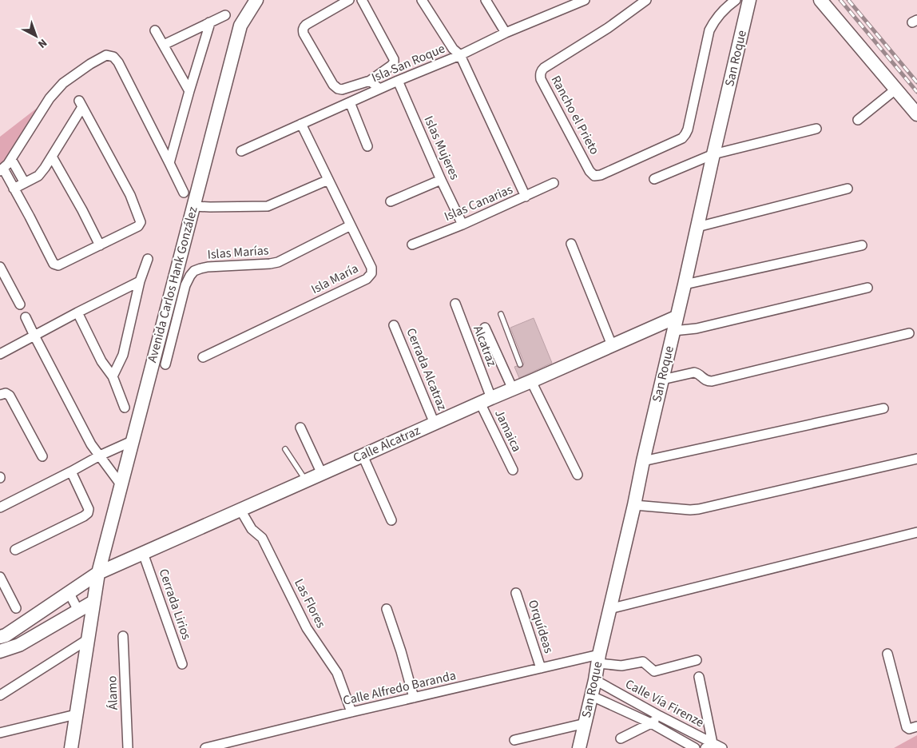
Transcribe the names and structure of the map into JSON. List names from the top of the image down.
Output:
{
  "streets": {
    "main road": ["San Roque", "Avenida Carlos Hank González", "Calle Alcatraz"],
    "street": [
      "Isla San Roque",
      "Rancho el Prieto",
      "Islas Mujeres",
      "Islas Canarias",
      "Islas Marías",
      "Isla María",
      "Alcatraz",
      "Cerrada Alcatraz",
      "Jamaica",
      "Las Flores",
      "Cerrada Lirios",
      "Orquídeas",
      "Calle Alfredo Baranda",
      "Álamo",
      "Calle Vía Firenze"
    ]
  },
  "crossings": [
    ["San Roque", "Calle Alcatraz"],
    ["San Roque", "Calle Alfredo Baranda"],
    ["San Roque", "Calle Vía Firenze"],
    ["Isla San Roque", "Islas Mujeres"],
    ["Isla San Roque", "Isla María"],
    ["Islas Mujeres", "Islas Canarias"],
    ["Islas Marías", "Isla María"],
    ["Avenida Carlos Hank González", "Calle Alcatraz"],
    ["Alcatraz", "Jamaica"],
    ["Alcatraz", "Calle Alcatraz"],
    ["Cerrada Alcatraz", "Calle Alcatraz"],
    ["Jamaica", "Calle Alcatraz"],
    ["Calle Alcatraz", "Las Flores"],
    ["Calle Alcatraz", "Cerrada Lirios"],
    ["Las Flores", "Calle Alfredo Baranda"],
    ["Orquídeas", "Calle Alfredo Baranda"]
  ],
  "north": "bottom right"
}
